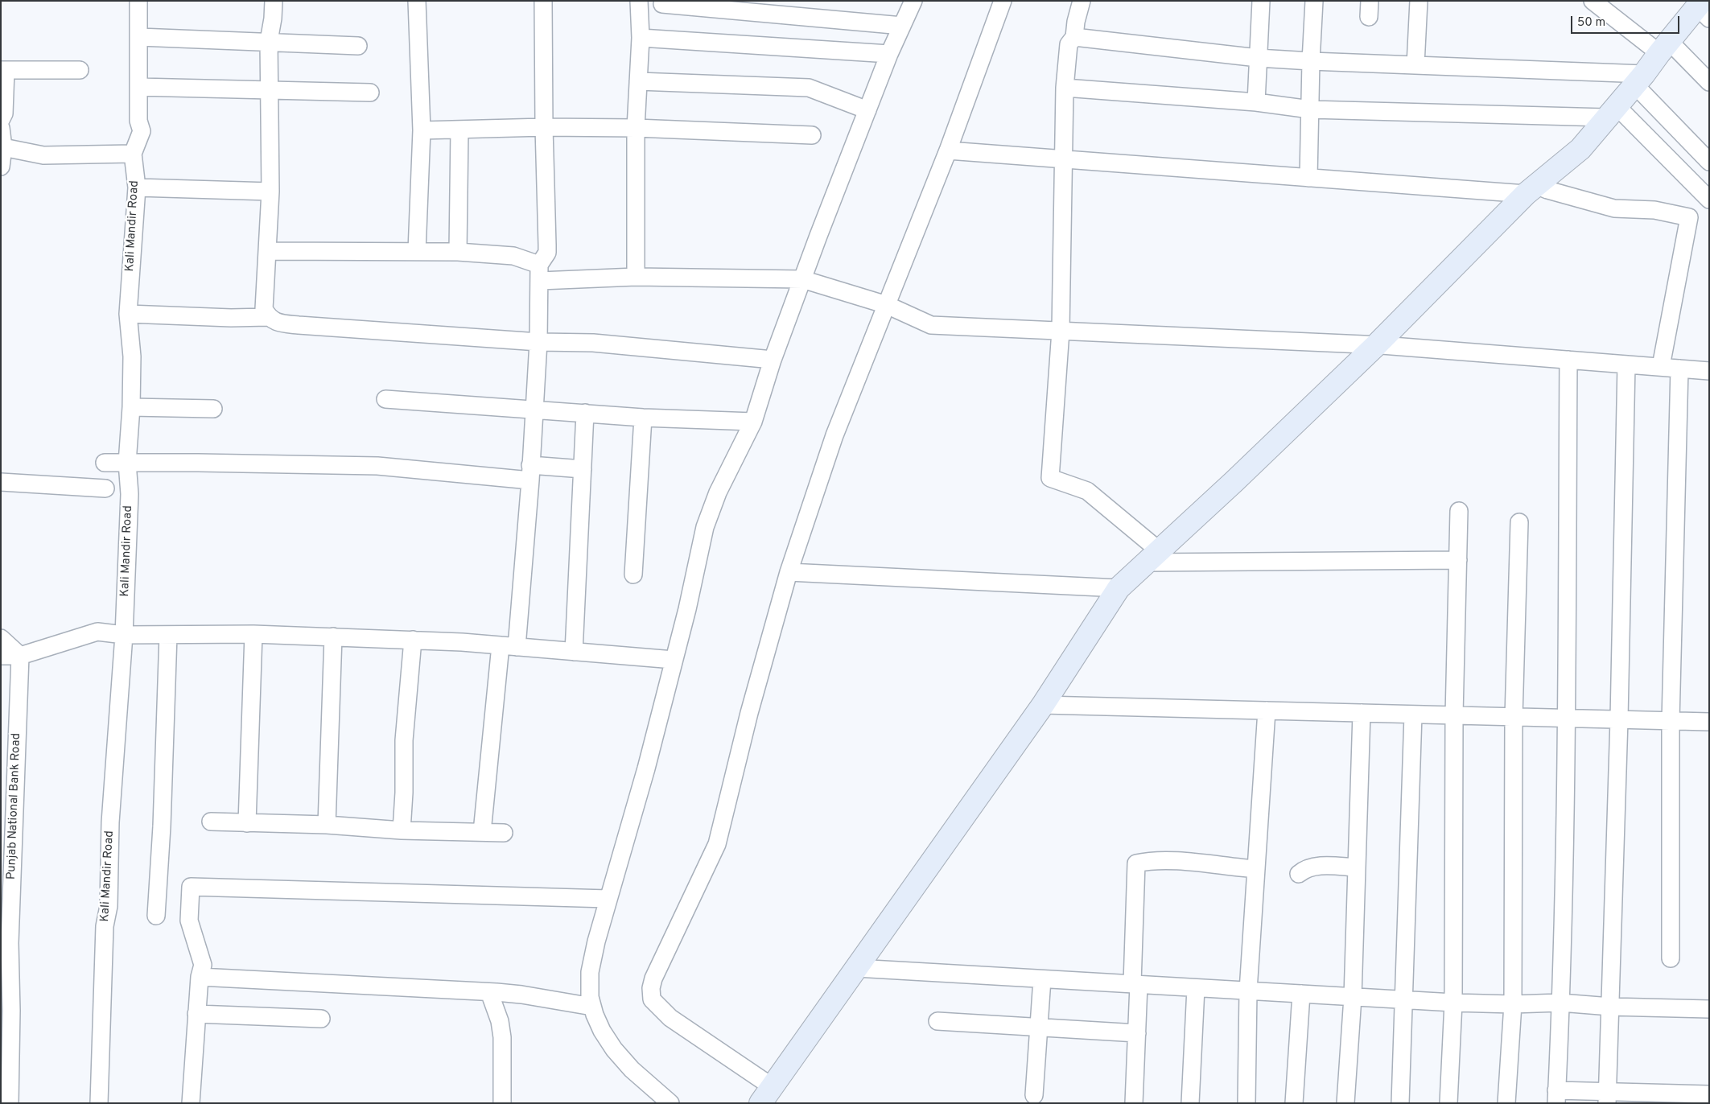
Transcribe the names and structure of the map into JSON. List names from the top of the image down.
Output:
{
  "streets": {
    "street": ["Kali Mandir Road", "Punjab National Bank Road"]
  },
  "scale_bar": "50 m"
}
